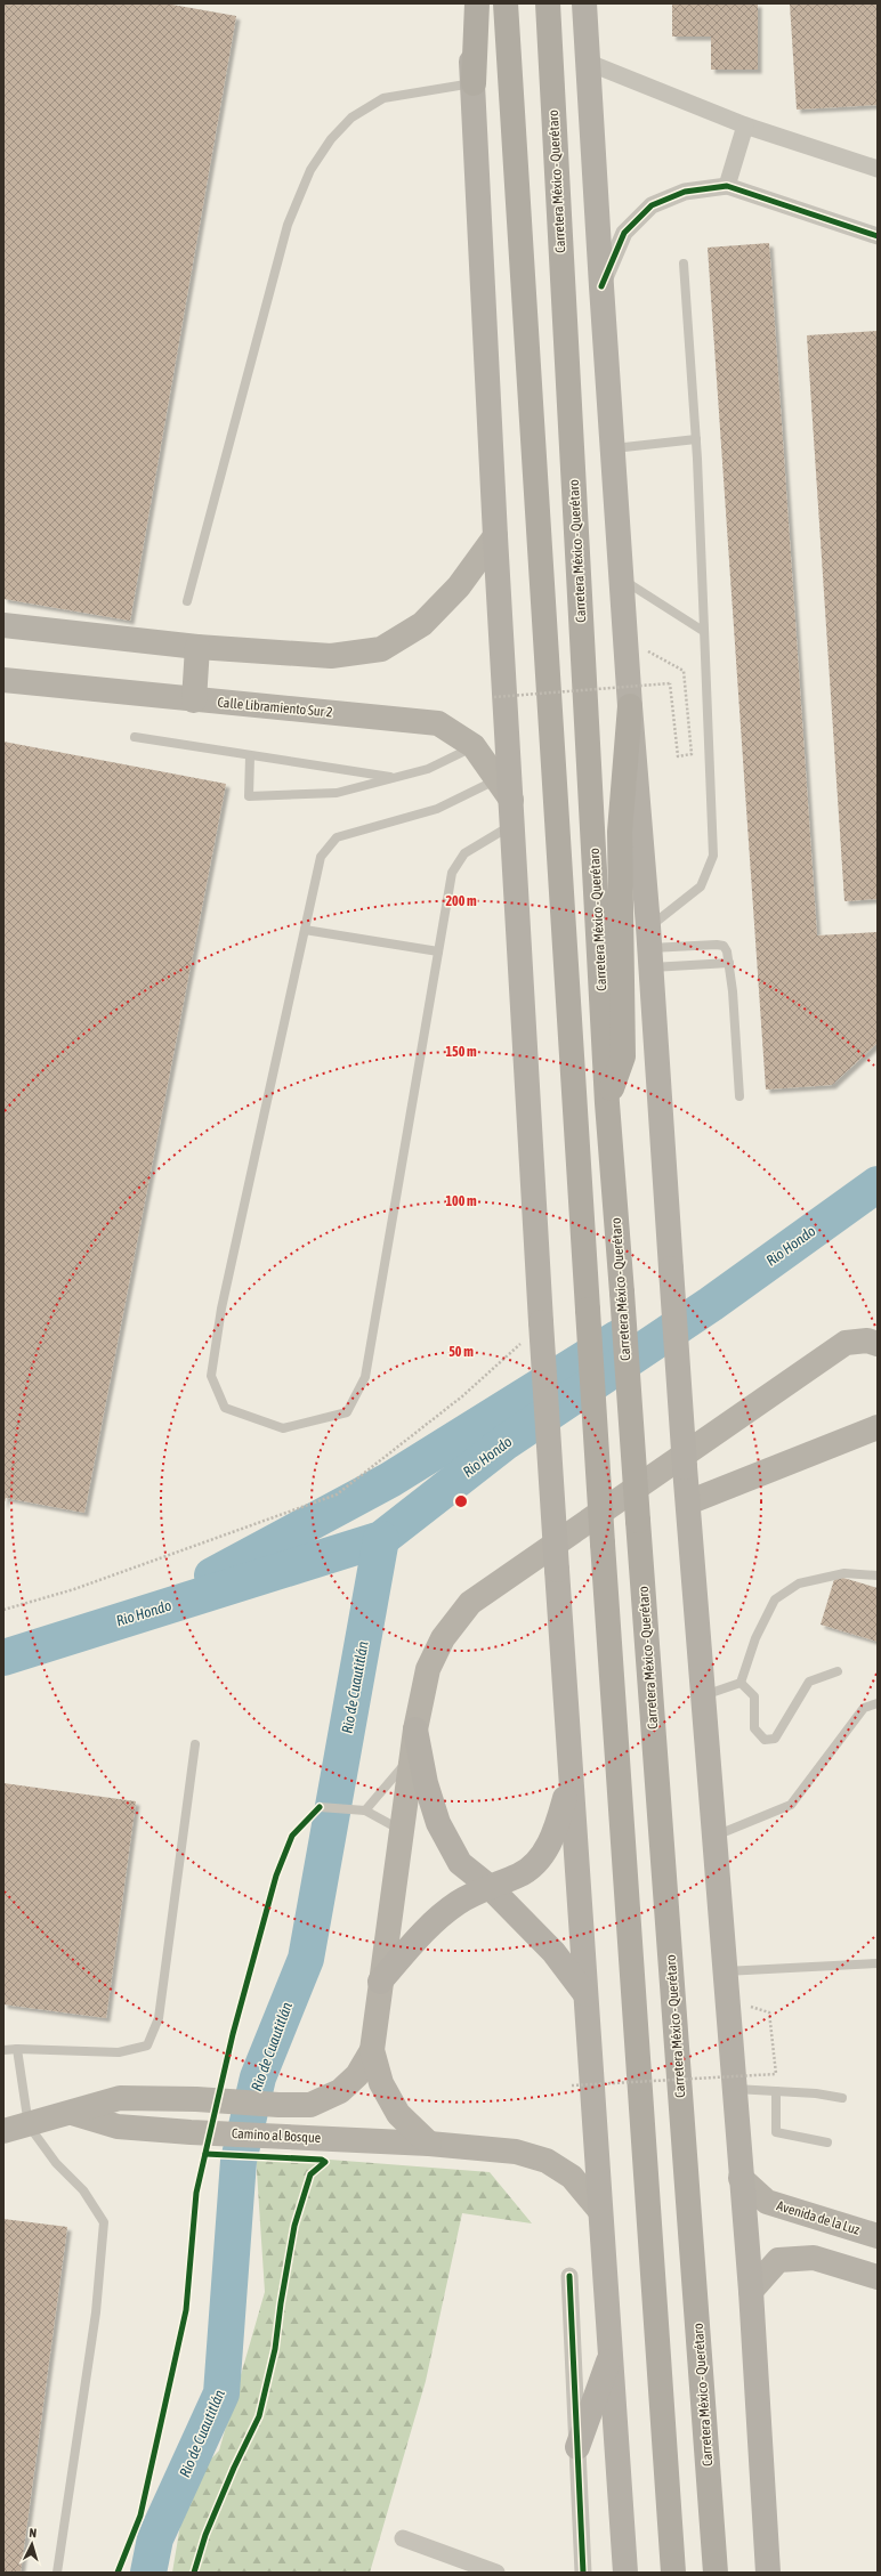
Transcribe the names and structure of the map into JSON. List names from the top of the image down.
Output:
{
  "streets": {
    "highway": ["Carretera México - Querétaro"],
    "main road": ["Calle Libramiento Sur 2", "Camino al Bosque", "Avenida de la Luz"]
  },
  "water": ["Rio Hondo", "Rio de Cuautitlán"],
  "north": "top",
  "rings": [
    "200 m",
    "150 m",
    "100 m",
    "50 m"
  ]
}
